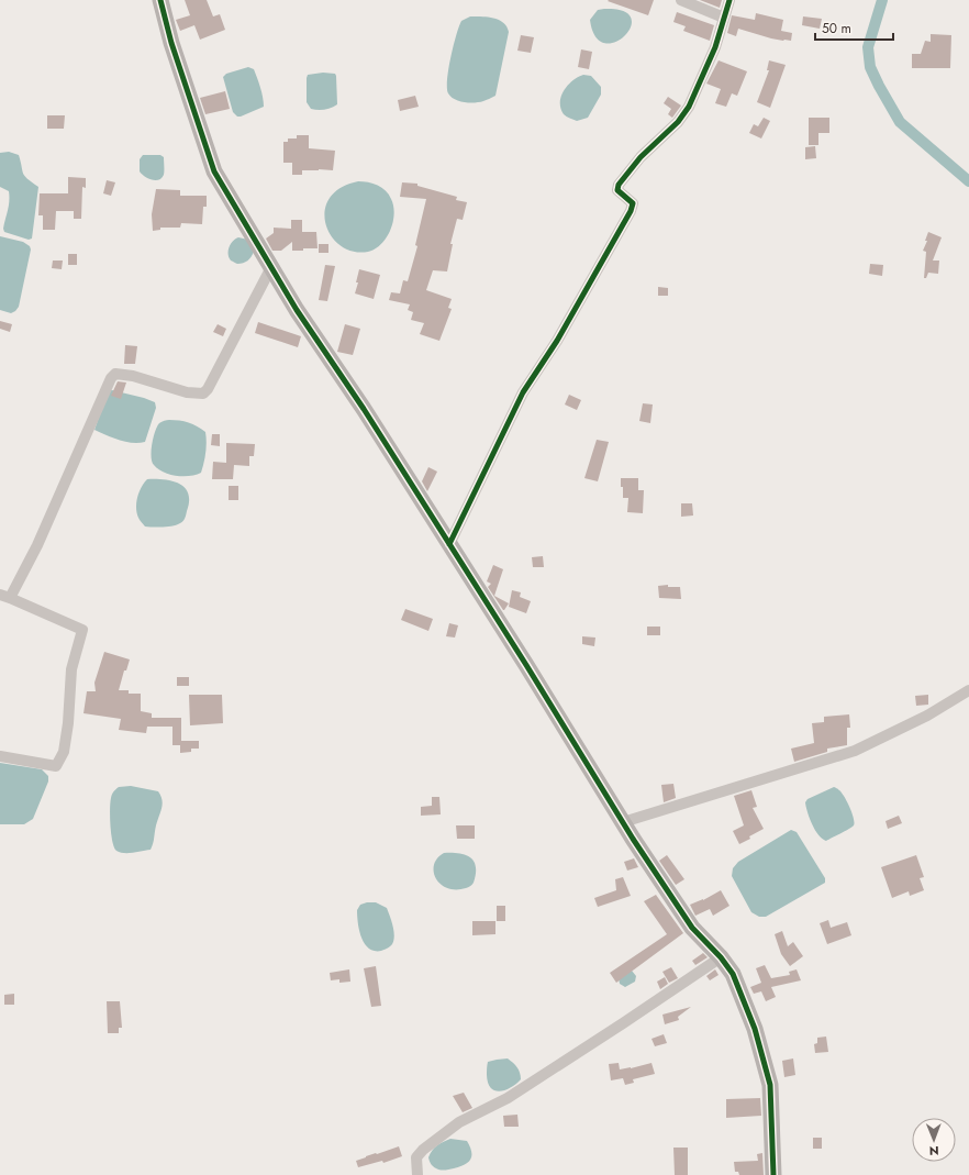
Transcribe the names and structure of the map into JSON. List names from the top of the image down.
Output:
{
  "scale_bar": "50 m",
  "north": "bottom"
}
